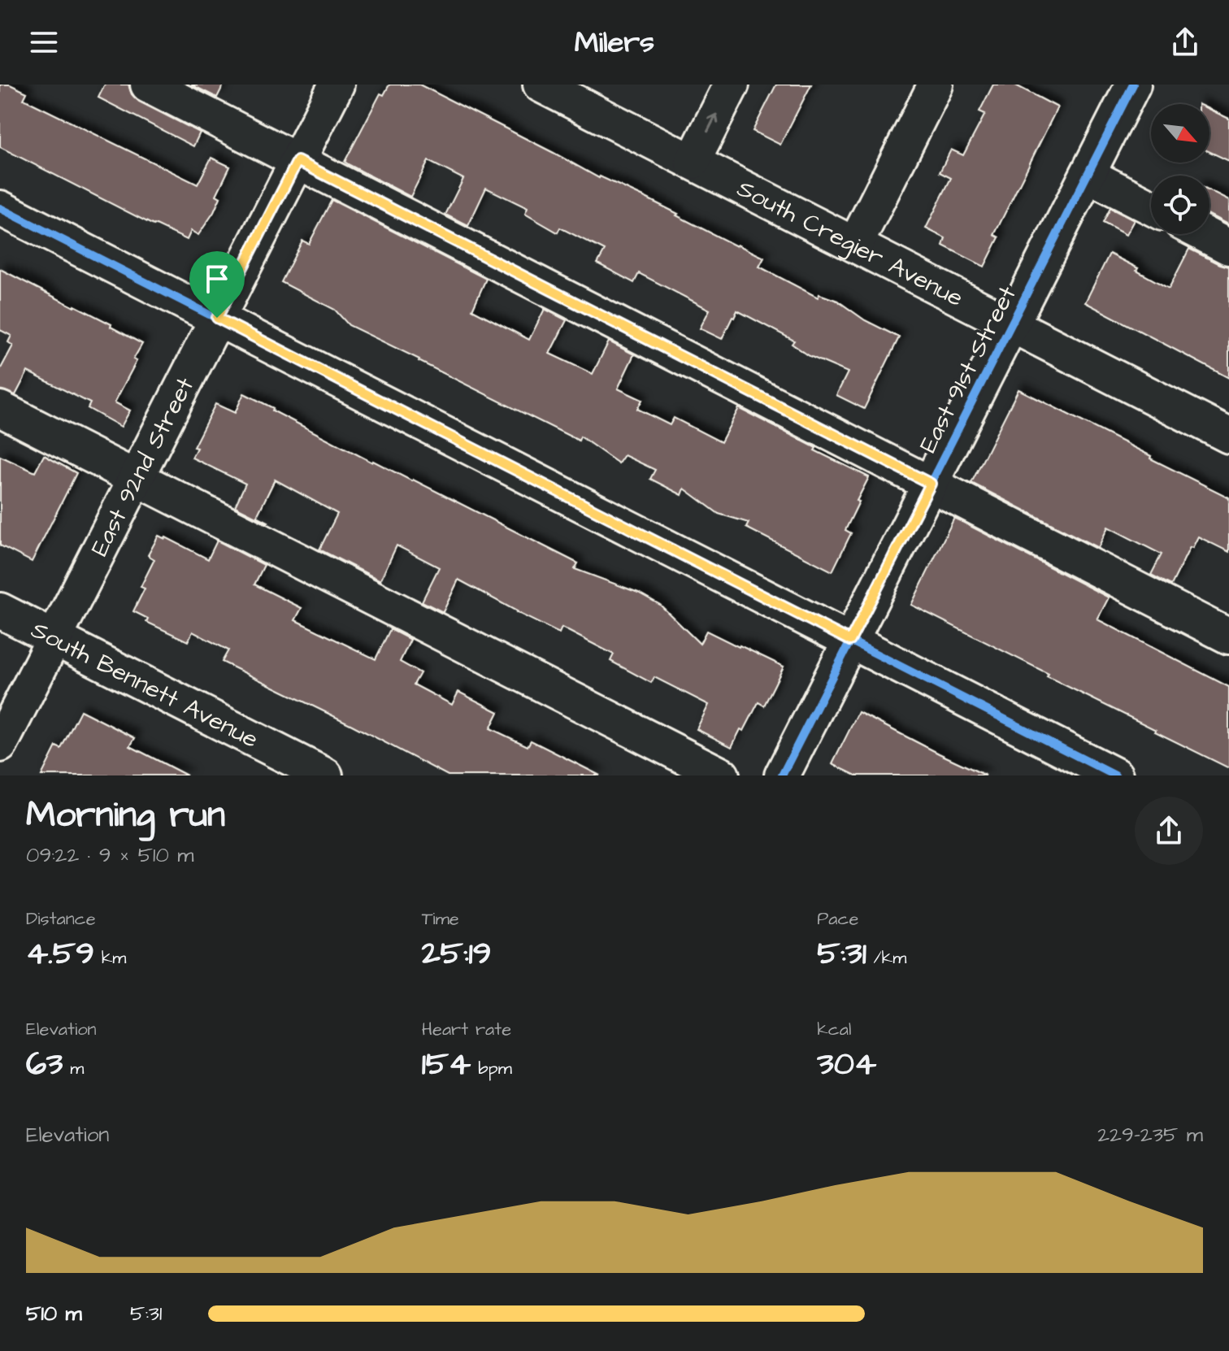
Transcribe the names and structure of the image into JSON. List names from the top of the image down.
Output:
{
  "streets": {
    "street": [
      "South Cregier Avenue",
      "East 91st Street",
      "East 92nd Street",
      "South Bennett Avenue"
    ]
  },
  "crossings": [
    ["South Cregier Avenue", "East 91st Street"],
    ["East 92nd Street", "South Bennett Avenue"]
  ],
  "north": "bottom right",
  "page": {
    "header": "Milers",
    "heading": ["Morning run", "09:22 · 9 × 510 m"],
    "stats": [
      ["Distance", "4.59 km"],
      ["Time", "25:19"],
      ["Pace", "5:31 /km"],
      ["Elevation", "63 m"],
      ["Heart rate", "154 bpm"],
      ["kcal", "304"]
    ],
    "chart": ["Elevation", "229–235 m"],
    "list": [
      {
        "name": "510 m",
        "note": "5:31"
      }
    ]
  }
}
